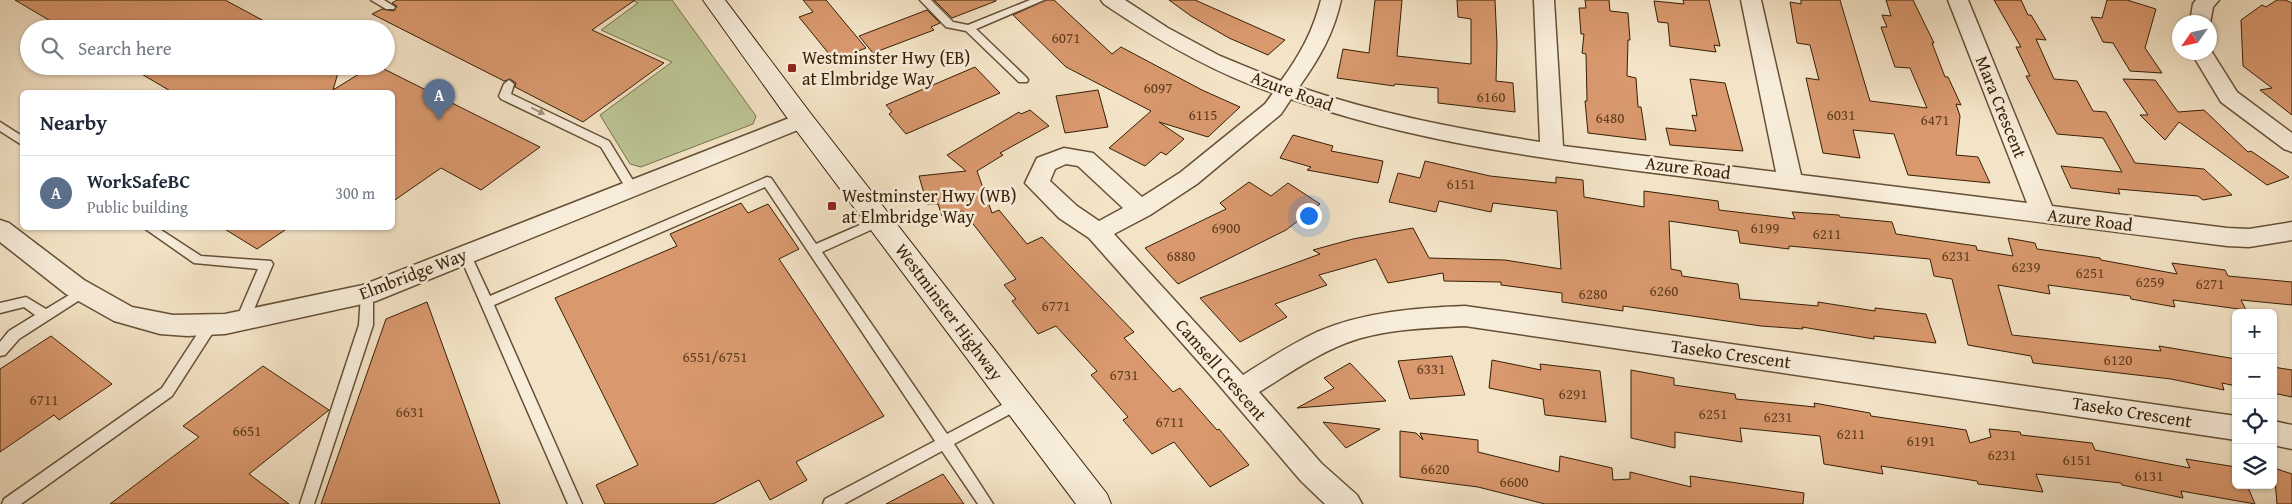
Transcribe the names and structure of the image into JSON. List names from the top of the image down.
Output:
{
  "streets": {
    "main road": ["Westminster Highway"],
    "street": [
      "Azure Road",
      "Mara Crescent",
      "Elmbridge Way",
      "Taseko Crescent",
      "Camsell Crescent"
    ]
  },
  "crossings": [
    ["Azure Road", "Mara Crescent"],
    ["Elmbridge Way", "Westminster Highway"],
    ["Taseko Crescent", "Camsell Crescent"]
  ],
  "places": {
    "transit": ["Westminster Hwy (EB) at Elmbridge Way", "Westminster Hwy (WB) at Elmbridge Way"]
  },
  "house_numbers": [
    "6071",
    "6097",
    "6160",
    "6115",
    "6031",
    "6480",
    "6471",
    "6151",
    "6900",
    "6199",
    "6211",
    "6880",
    "6231",
    "6239",
    "6251",
    "6259",
    "6271",
    "6260",
    "6280",
    "6771",
    "6551/6751",
    "6120",
    "6331",
    "6731",
    "6291",
    "6711",
    "6631",
    "6251",
    "6231",
    "6711",
    "6651",
    "6211",
    "6191",
    "6231",
    "6151",
    "6620",
    "6131",
    "6600"
  ],
  "north": "bottom left",
  "page": {
    "search": "Search here",
    "pins": "A",
    "heading": "Nearby",
    "list": [
      {
        "mark": "A",
        "name": "WorkSafeBC",
        "note": "Public building",
        "value": "300 m"
      }
    ],
    "map_buttons": ["+", "−"]
  }
}
